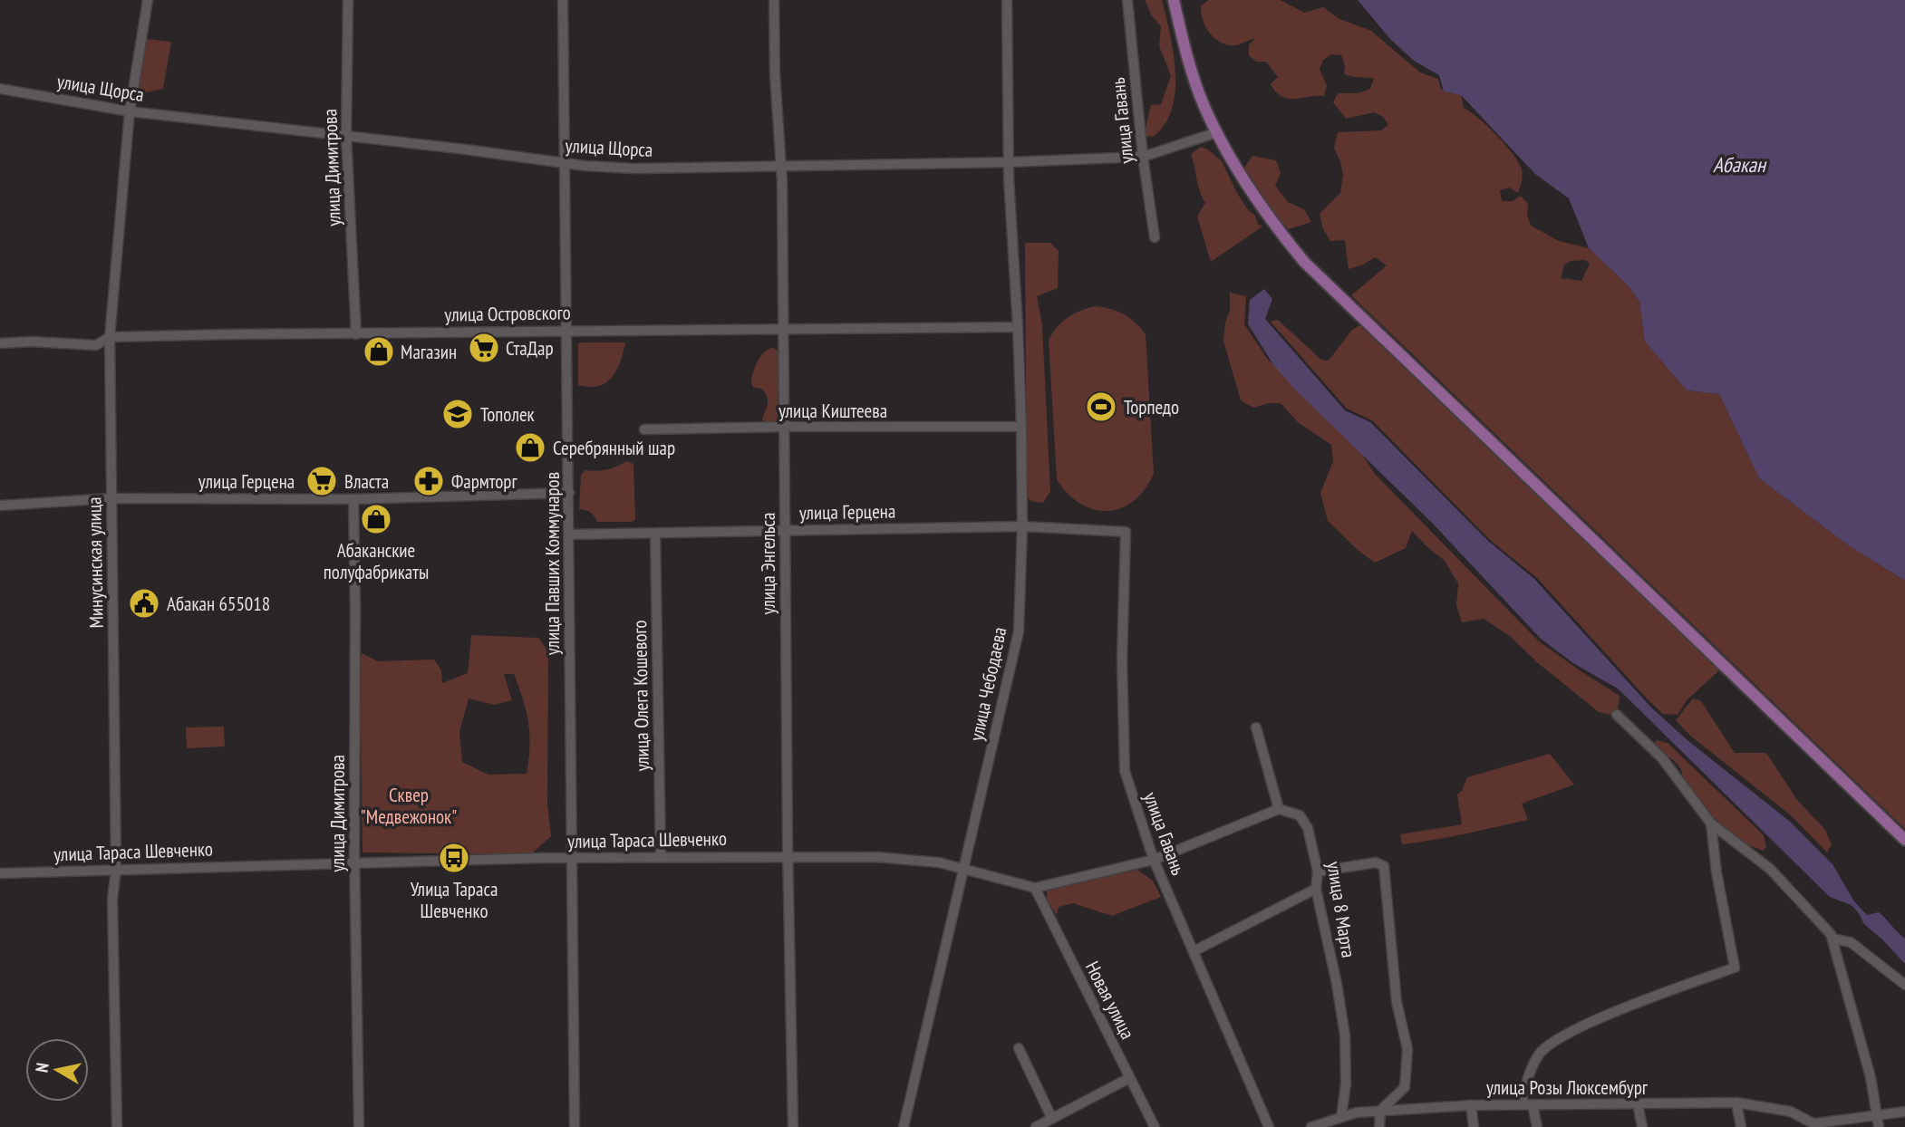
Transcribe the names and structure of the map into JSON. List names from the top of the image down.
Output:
{
  "streets": {
    "street": [
      "улица Щорса",
      "улица Гавань",
      "улица Димитрова",
      "улица Островского",
      "улица Киштеева",
      "улица Герцена",
      "Минусинская улица",
      "улица Павших Коммунаров",
      "улица Энгельса",
      "улица Чебодаева",
      "улица Олега Кошевого",
      "улица Тараса Шевченко",
      "улица 8 Марта",
      "Новая улица",
      "улица Розы Люксембург"
    ]
  },
  "crossings": [
    ["улица Щорса", "улица Гавань"],
    ["улица Щорса", "улица Димитрова"],
    ["улица Щорса", "Минусинская улица"],
    ["улица Щорса", "улица Павших Коммунаров"],
    ["улица Щорса", "улица Энгельса"],
    ["улица Щорса", "улица Чебодаева"],
    ["улица Гавань", "улица Герцена"],
    ["улица Гавань", "улица Тараса Шевченко"],
    ["улица Димитрова", "улица Островского"],
    ["улица Димитрова", "улица Герцена"],
    ["улица Димитрова", "улица Тараса Шевченко"],
    ["улица Островского", "Минусинская улица"],
    ["улица Островского", "улица Павших Коммунаров"],
    ["улица Островского", "улица Энгельса"],
    ["улица Островского", "улица Чебодаева"],
    ["улица Киштеева", "улица Энгельса"],
    ["улица Киштеева", "улица Чебодаева"],
    ["улица Герцена", "Минусинская улица"],
    ["улица Герцена", "улица Павших Коммунаров"],
    ["улица Герцена", "улица Энгельса"],
    ["улица Герцена", "улица Чебодаева"],
    ["улица Герцена", "улица Олега Кошевого"],
    ["Минусинская улица", "улица Тараса Шевченко"],
    ["улица Павших Коммунаров", "улица Тараса Шевченко"],
    ["улица Энгельса", "улица Тараса Шевченко"],
    ["улица Чебодаева", "улица Тараса Шевченко"],
    ["улица Олега Кошевого", "улица Тараса Шевченко"],
    ["улица Тараса Шевченко", "улица 8 Марта"],
    ["улица Тараса Шевченко", "Новая улица"],
    ["улица 8 Марта", "улица Розы Люксембург"]
  ],
  "water": ["Абакан"],
  "parks": ["Сквер \"Медвежонок\""],
  "places": {
    "supermarket": ["СтаДар", "Власта"],
    "shop": ["Магазин", "Серебрянный шар", "Абаканские полуфабрикаты"],
    "sports": ["Торпедо"],
    "school or university": ["Тополек"],
    "pharmacy": ["Фармторг"],
    "public building": ["Абакан 655018"],
    "bus stop": ["Улица Тараса Шевченко"]
  },
  "north": "left"
}
